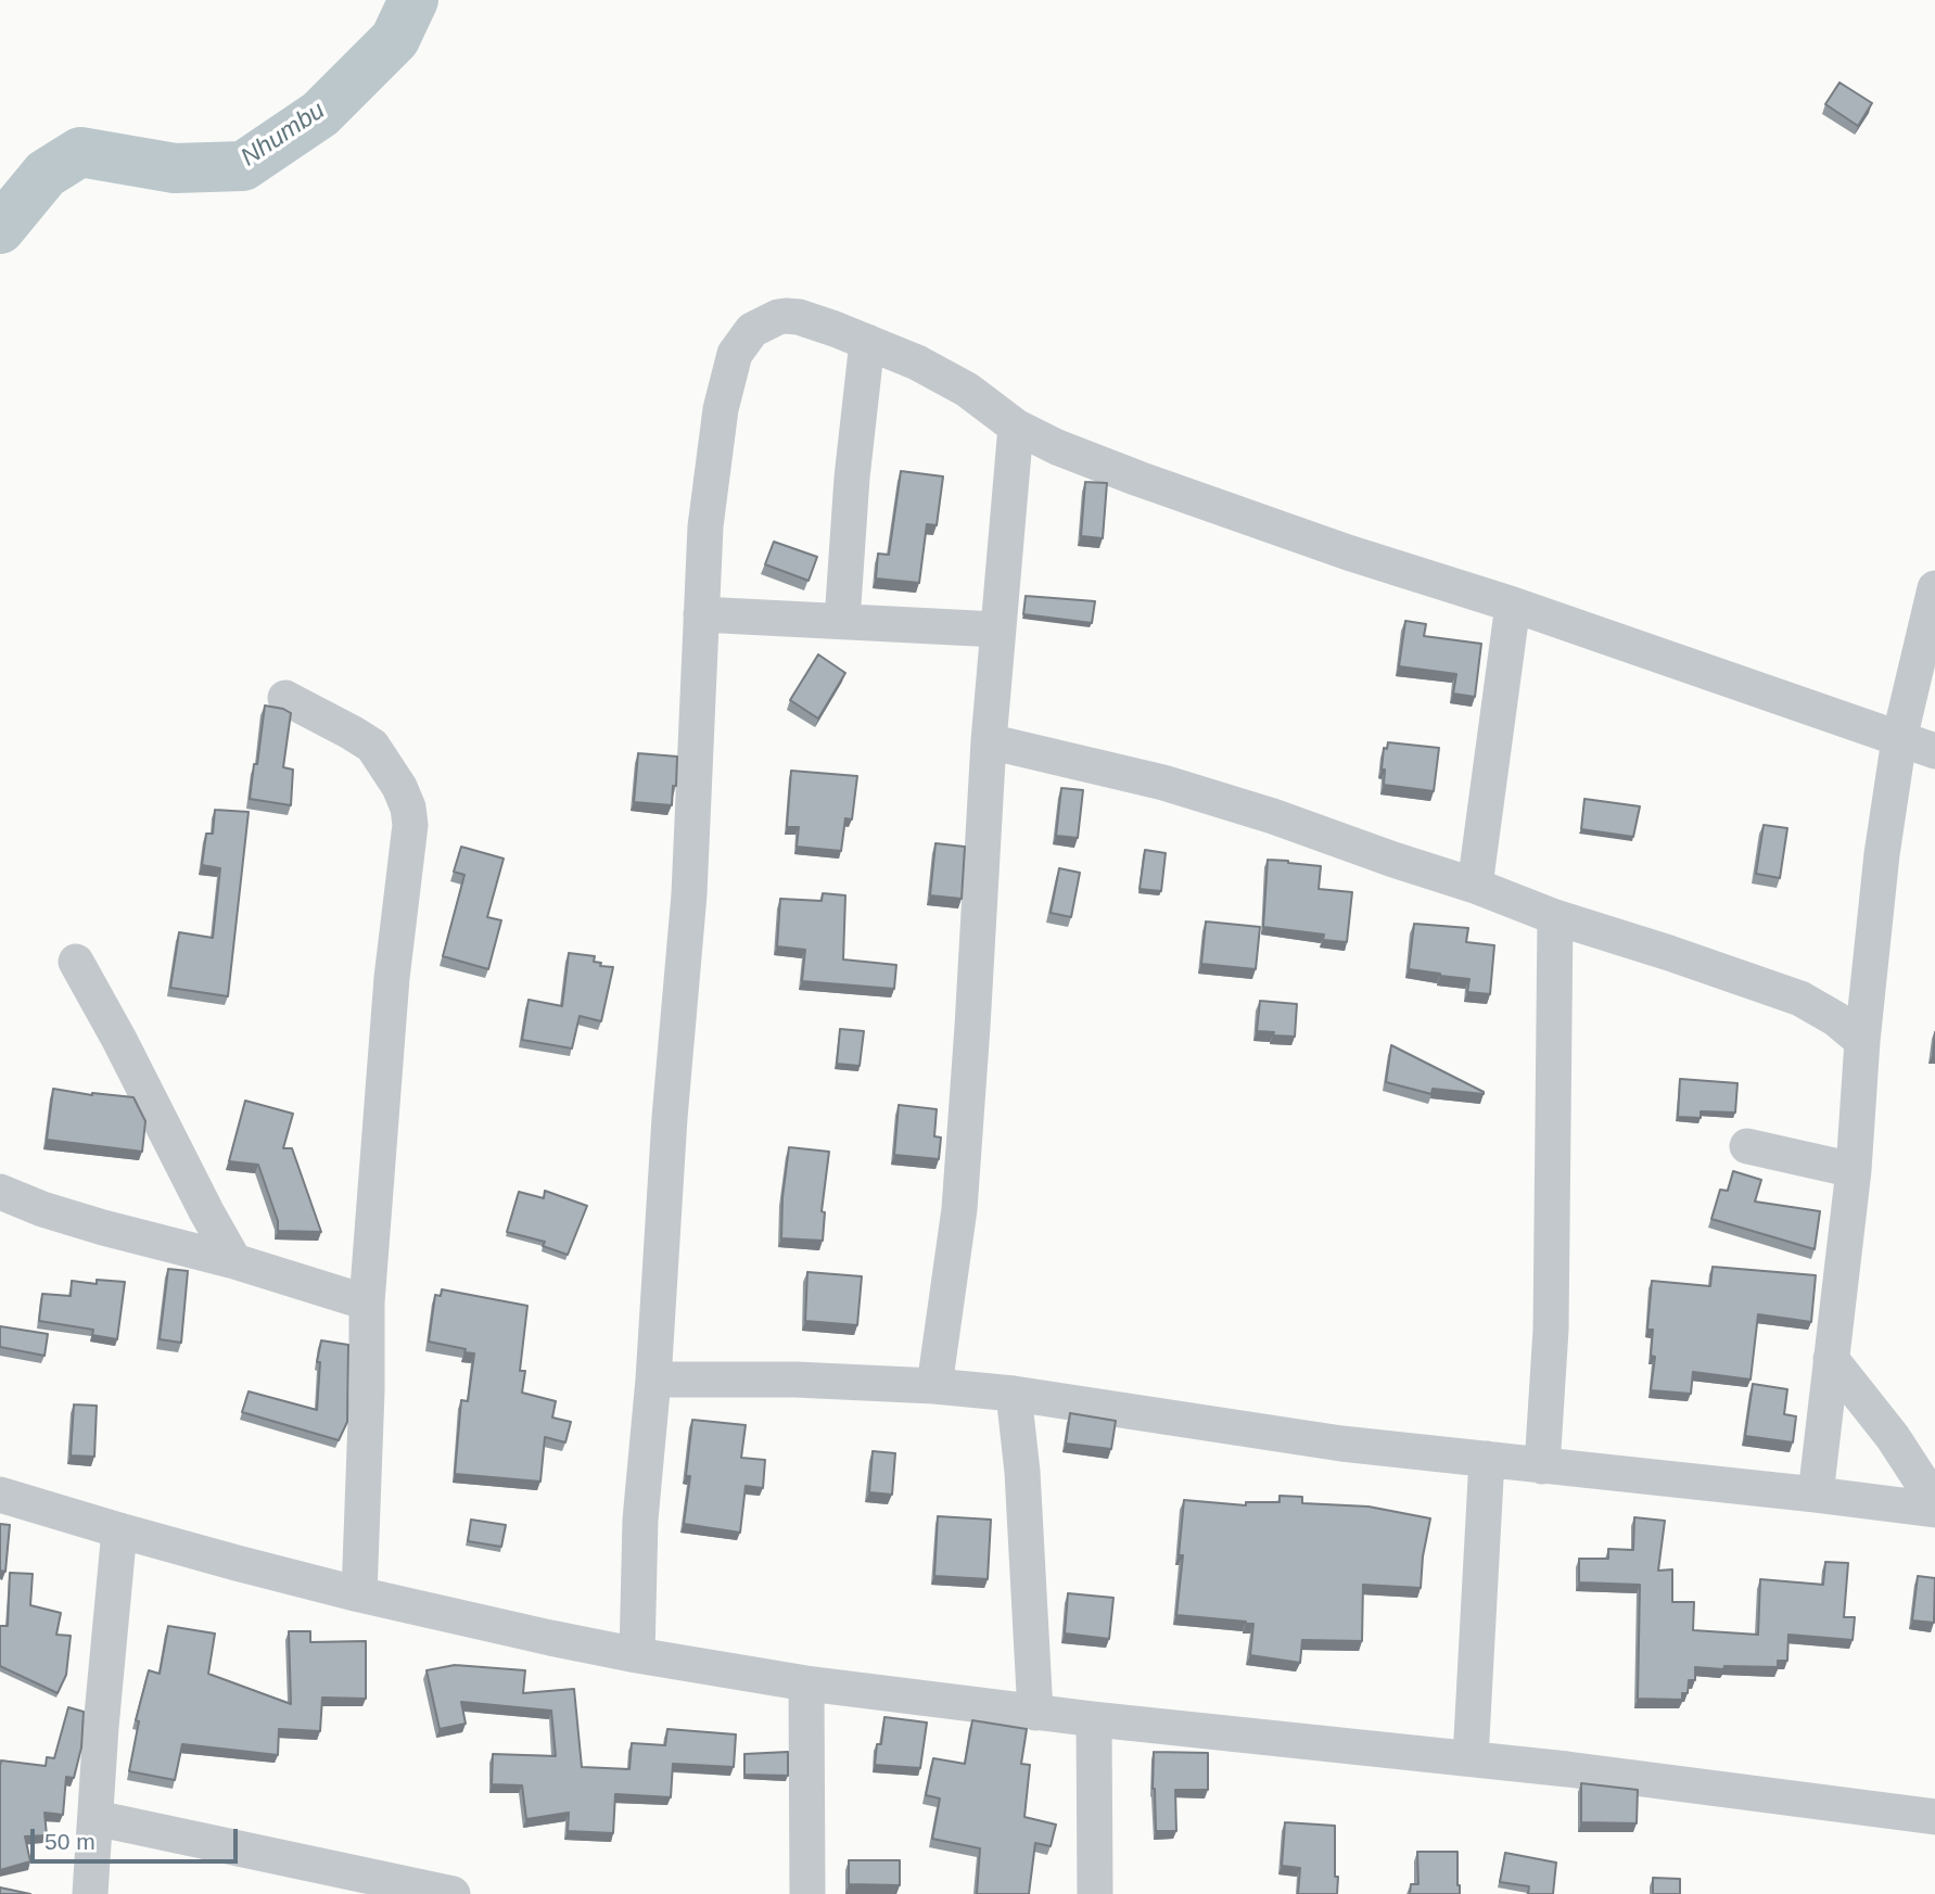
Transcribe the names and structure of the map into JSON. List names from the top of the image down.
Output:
{
  "water": ["Nhumbu"],
  "scale_bar": "50 m"
}
